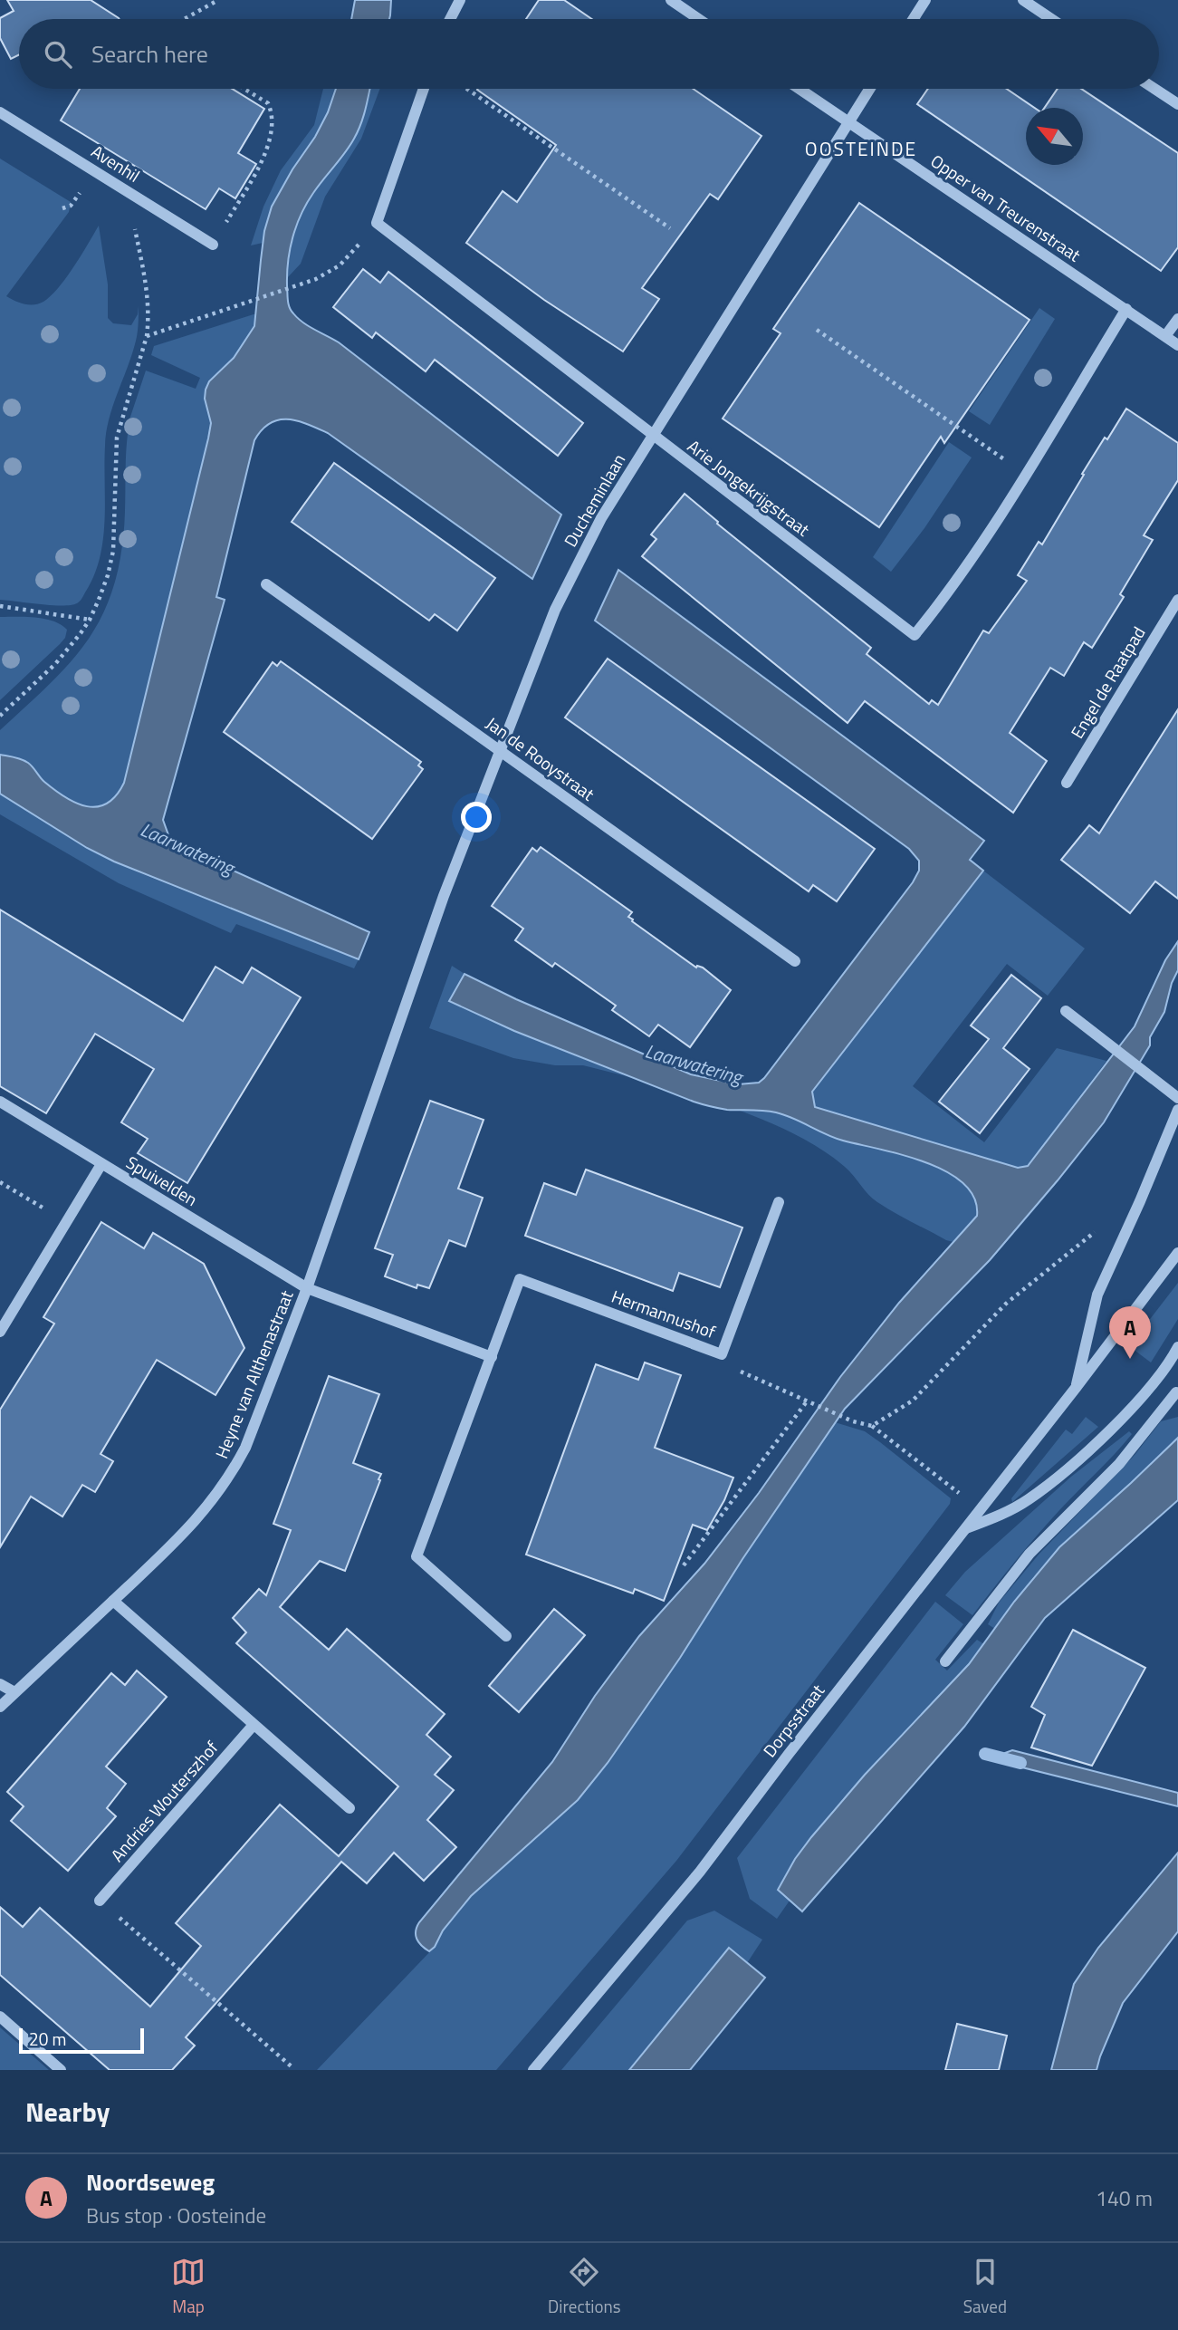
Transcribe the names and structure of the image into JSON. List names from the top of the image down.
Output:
{
  "streets": {
    "street": [
      "Avenhil",
      "Opper van Treurenstraat",
      "Arie Jongekrijgstraat",
      "Ducheminlaan",
      "Engel de Raatpad",
      "Jan de Rooystraat",
      "Spuivelden",
      "Hermannushof",
      "Heyne van Althenastraat",
      "Dorpsstraat",
      "Andries Wouterszhof"
    ]
  },
  "crossings": [
    ["Opper van Treurenstraat", "Arie Jongekrijgstraat"],
    ["Opper van Treurenstraat", "Ducheminlaan"],
    ["Arie Jongekrijgstraat", "Ducheminlaan"],
    ["Ducheminlaan", "Jan de Rooystraat"],
    ["Ducheminlaan", "Heyne van Althenastraat"],
    ["Spuivelden", "Heyne van Althenastraat"]
  ],
  "districts": ["OOSTEINDE"],
  "water": ["Laarwatering"],
  "scale_bar": "20 m",
  "north": "top left",
  "page": {
    "search": "Search here",
    "pins": "A",
    "scale": "20 m",
    "heading": "Nearby",
    "list": [
      {
        "mark": "A",
        "name": "Noordseweg",
        "note": "Bus stop · Oosteinde",
        "value": "140 m"
      }
    ],
    "nav": ["Map", "Directions", "Saved"]
  }
}
